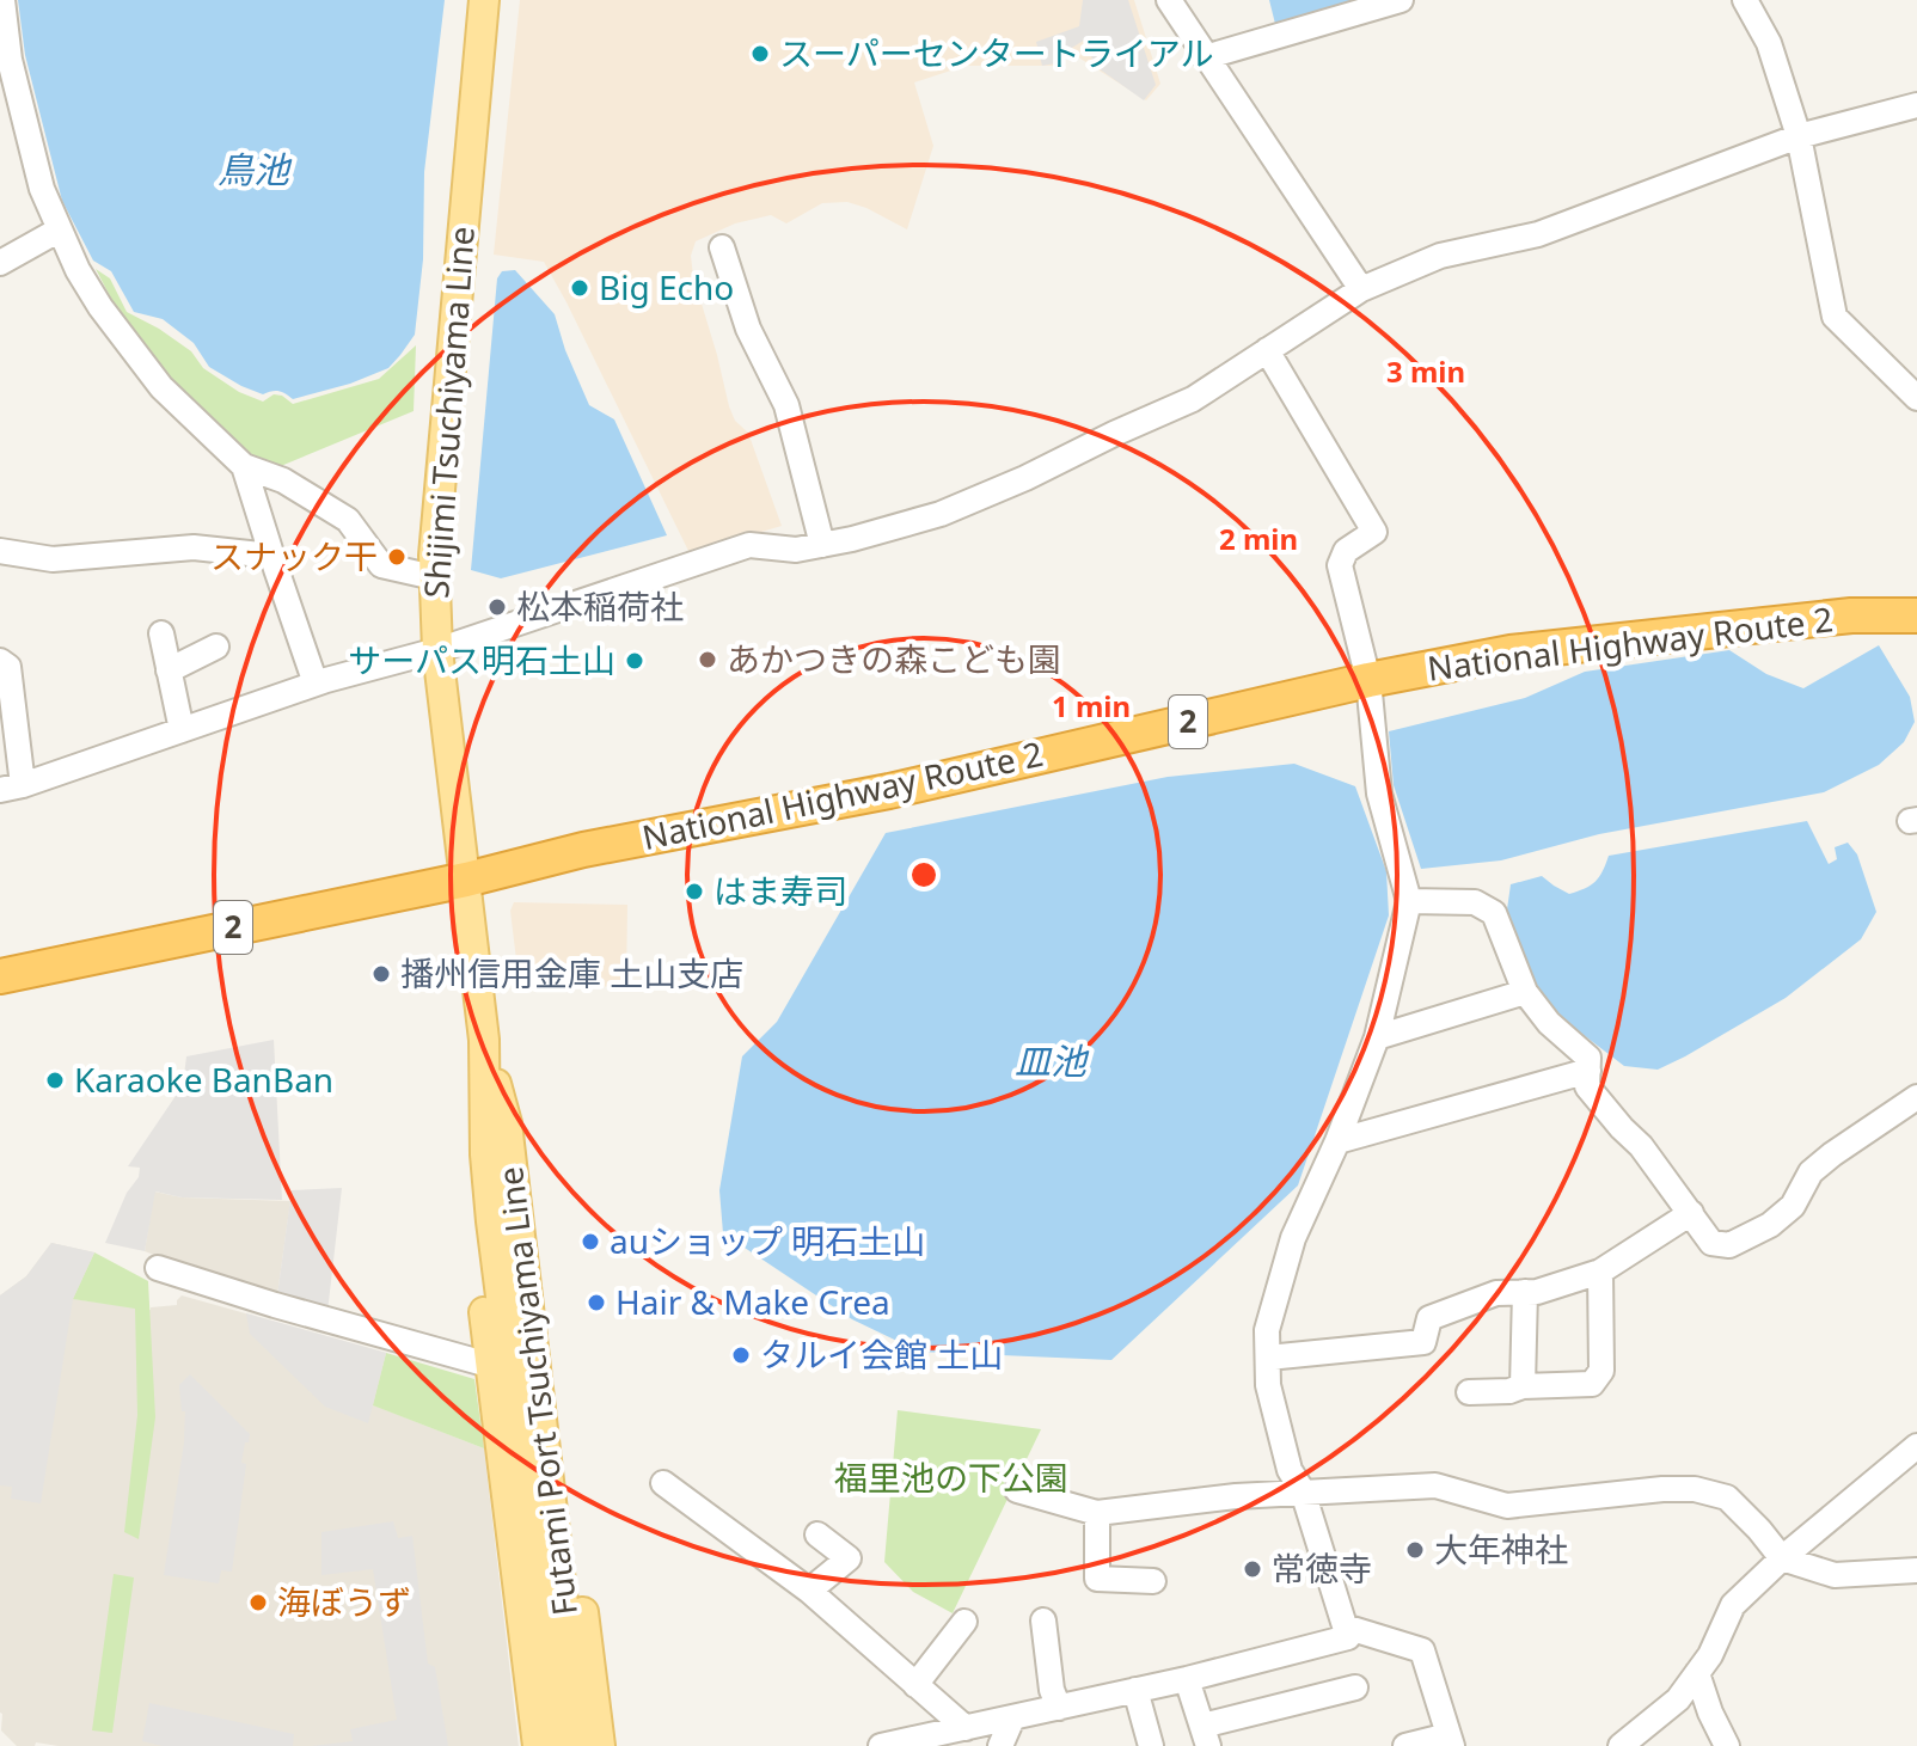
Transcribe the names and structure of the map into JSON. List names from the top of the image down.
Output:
{
  "streets": {
    "highway": ["National Highway Route 2", "2"],
    "main road": ["Shijimi Tsuchiyama Line", "Futami Port Tsuchiyama Line"]
  },
  "crossings": [
    ["Shijimi Tsuchiyama Line", "National Highway Route 2"],
    ["Shijimi Tsuchiyama Line", "Futami Port Tsuchiyama Line"],
    ["National Highway Route 2", "Futami Port Tsuchiyama Line"]
  ],
  "water": ["鳥池", "皿池"],
  "parks": ["福里池の下公園"],
  "places": [
    "スーパーセンタートライアル",
    "Big Echo",
    "スナック干",
    "松本稲荷社",
    "あかつきの森こども園",
    "サーパス明石土山",
    "はま寿司",
    "播州信用金庫 土山支店",
    "Karaoke BanBan",
    "auショップ 明石土山",
    "Hair & Make Crea",
    "タルイ会館 土山",
    "大年神社",
    "常徳寺",
    "海ぼうず"
  ],
  "rings": ["3 min", "2 min", "1 min"]
}
